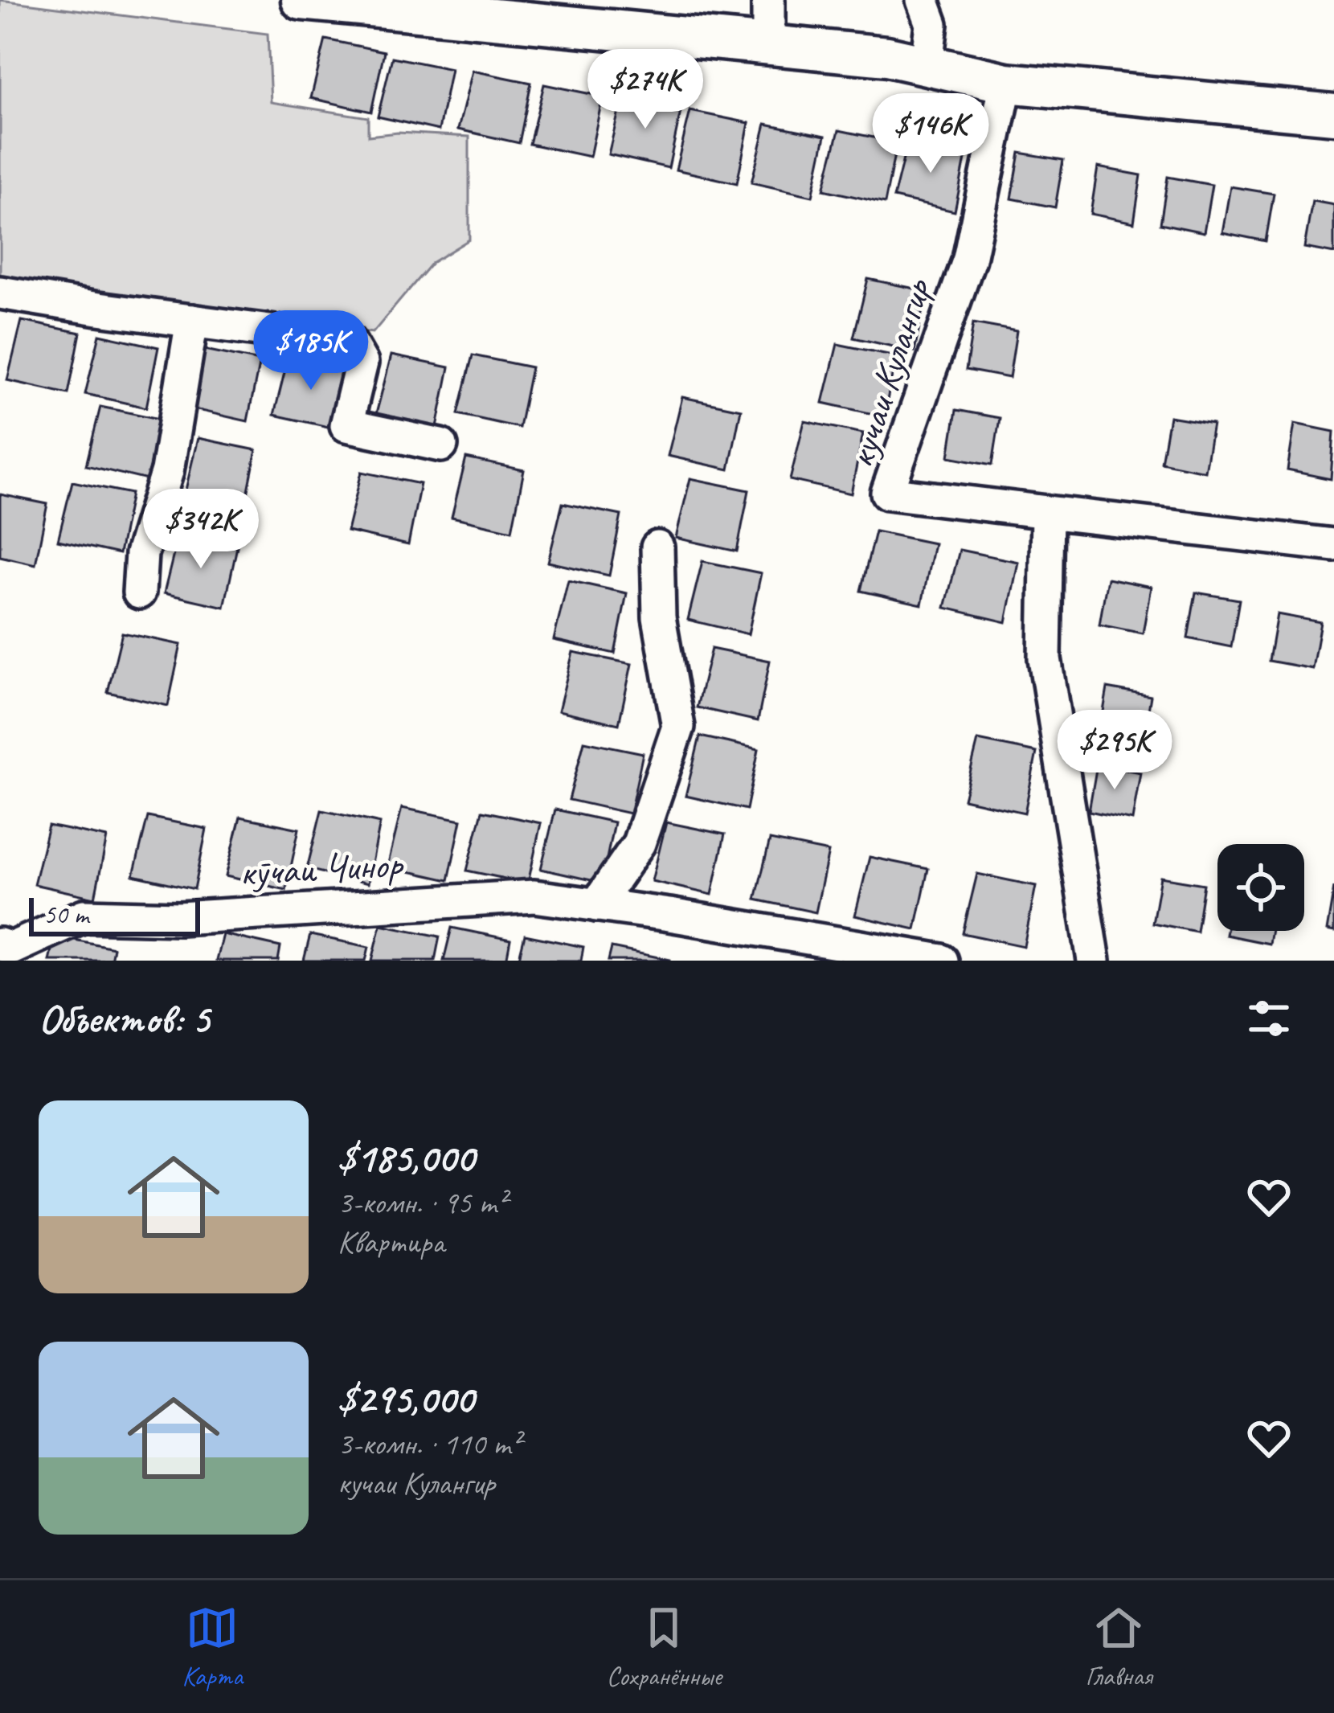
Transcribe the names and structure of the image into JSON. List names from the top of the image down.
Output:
{
  "streets": {
    "street": ["кучаи Кулангир", "кӯчаи Чинор"]
  },
  "scale_bar": "50 m",
  "page": {
    "price": [
      "$274K",
      "$146K",
      "$185K",
      "$342K",
      "$295K"
    ],
    "scale": "50 m",
    "heading": "Объектов: 5",
    "list": [
      {
        "name": "$185,000",
        "note": "3-комн. · 95 m² · Квартира"
      },
      {
        "name": "$295,000",
        "note": "3-комн. · 110 m² · кучаи Кулангир"
      }
    ],
    "tabs": ["Карта", "Сохранённые", "Главная"]
  }
}
